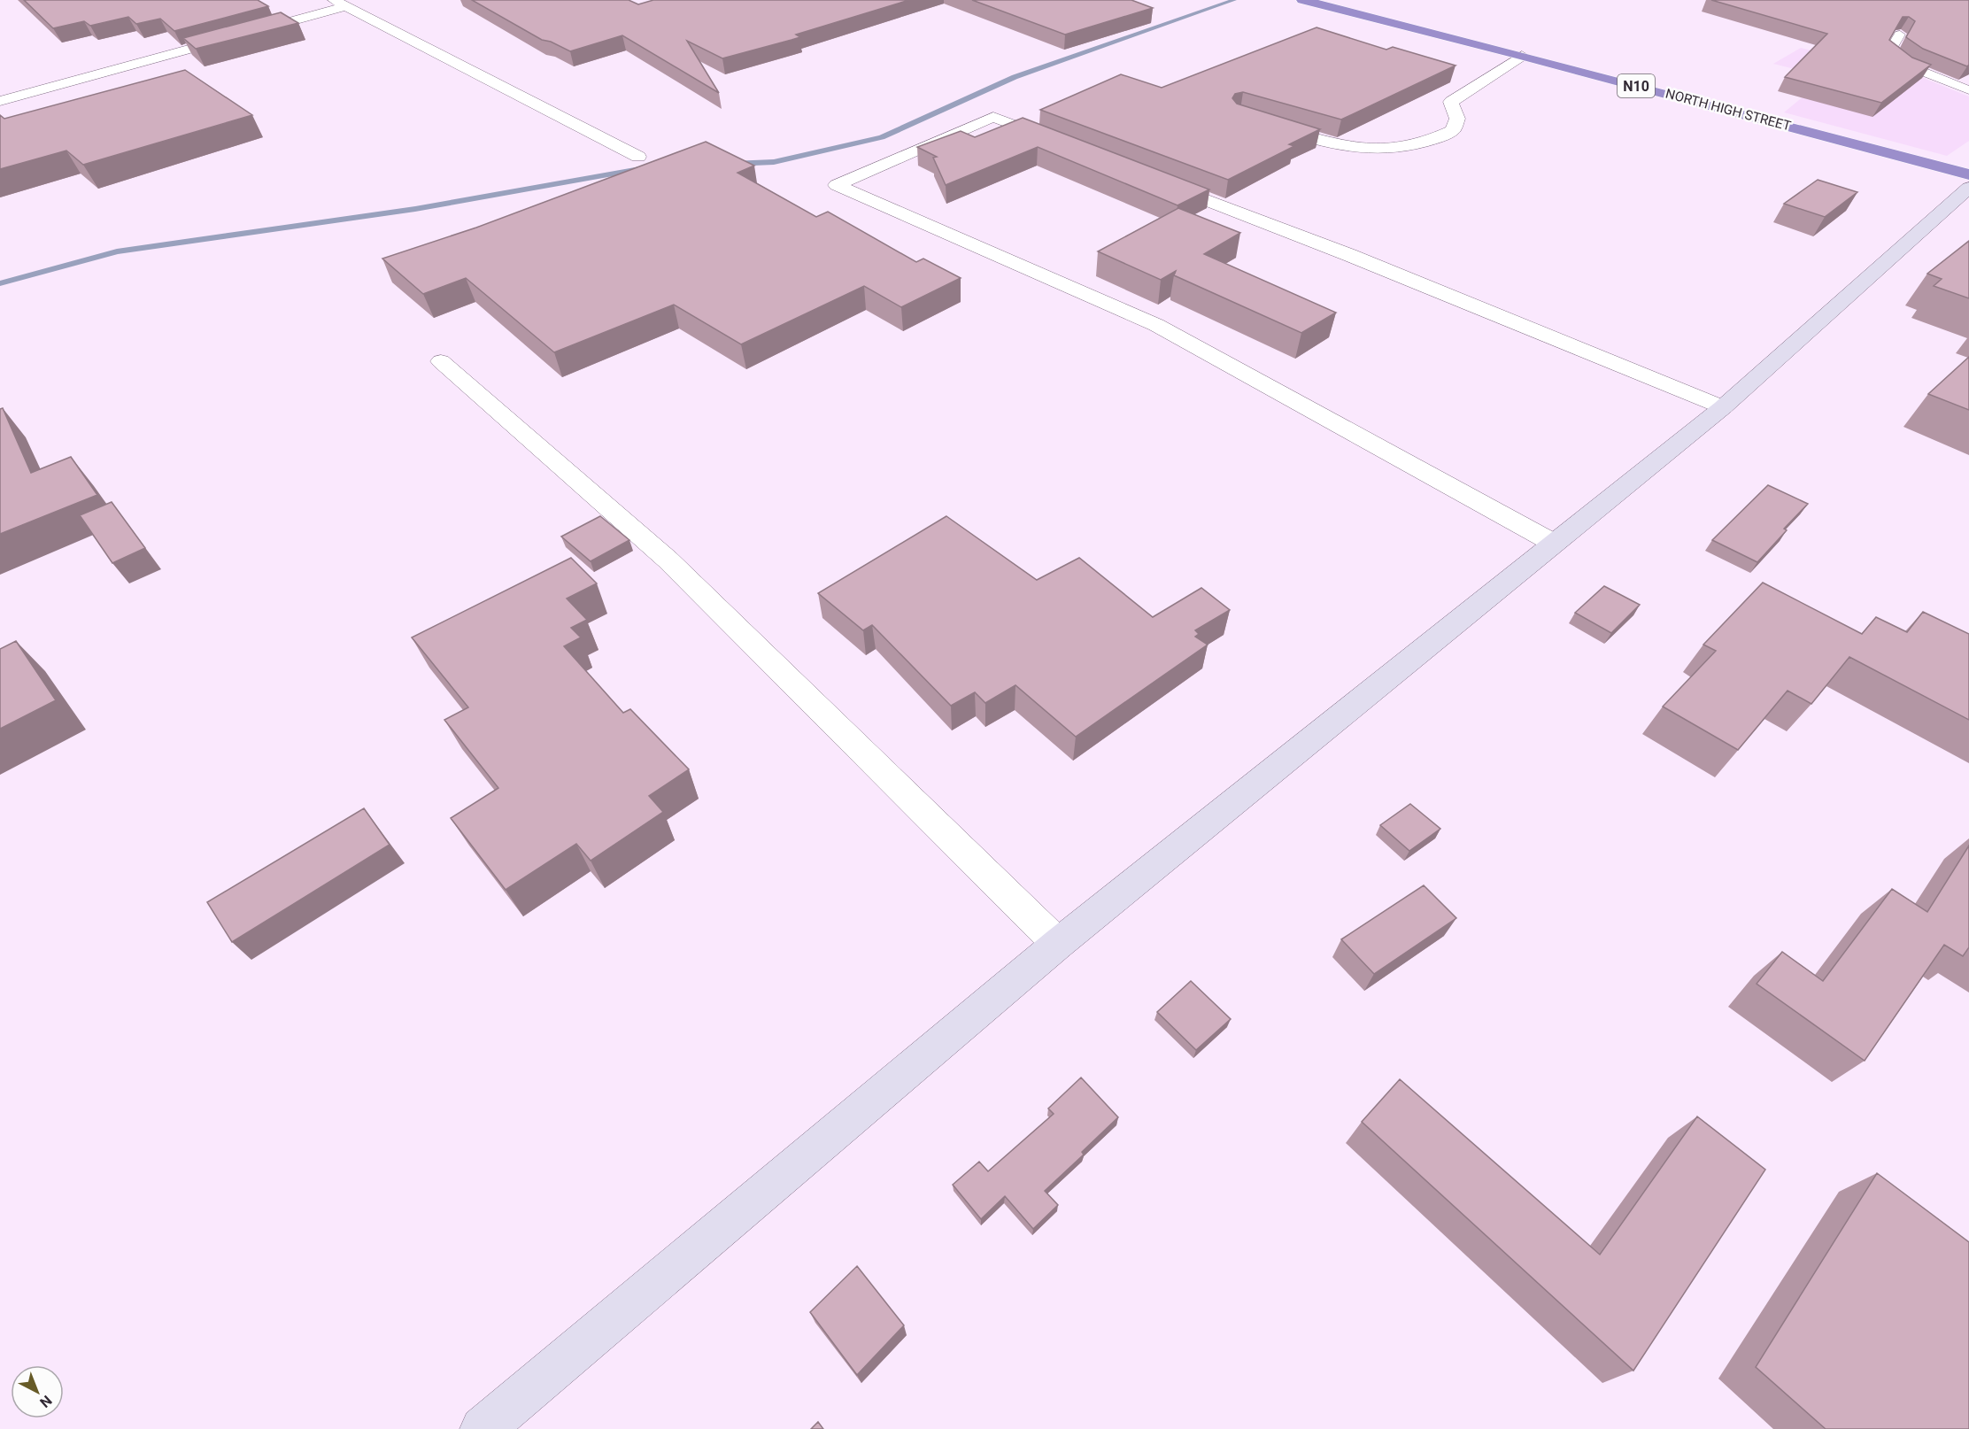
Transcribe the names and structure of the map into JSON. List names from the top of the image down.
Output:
{
  "streets": {
    "highway": ["N10", "NORTH HIGH STREET"]
  },
  "north": "bottom right"
}
